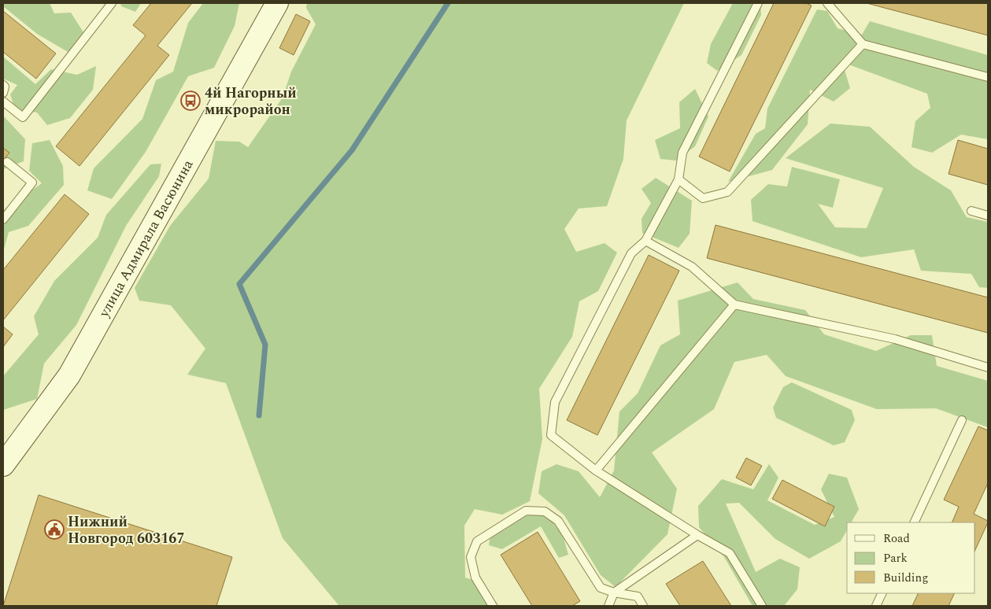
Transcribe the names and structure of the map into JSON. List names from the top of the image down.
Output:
{
  "streets": {
    "street": ["улица Адмирала Васюнина"]
  },
  "places": {
    "bus stop": ["4й Нагорный микрорайон"],
    "public building": ["Нижний Новгород 603167"]
  },
  "legend": ["Road", "Park", "Building"]
}
